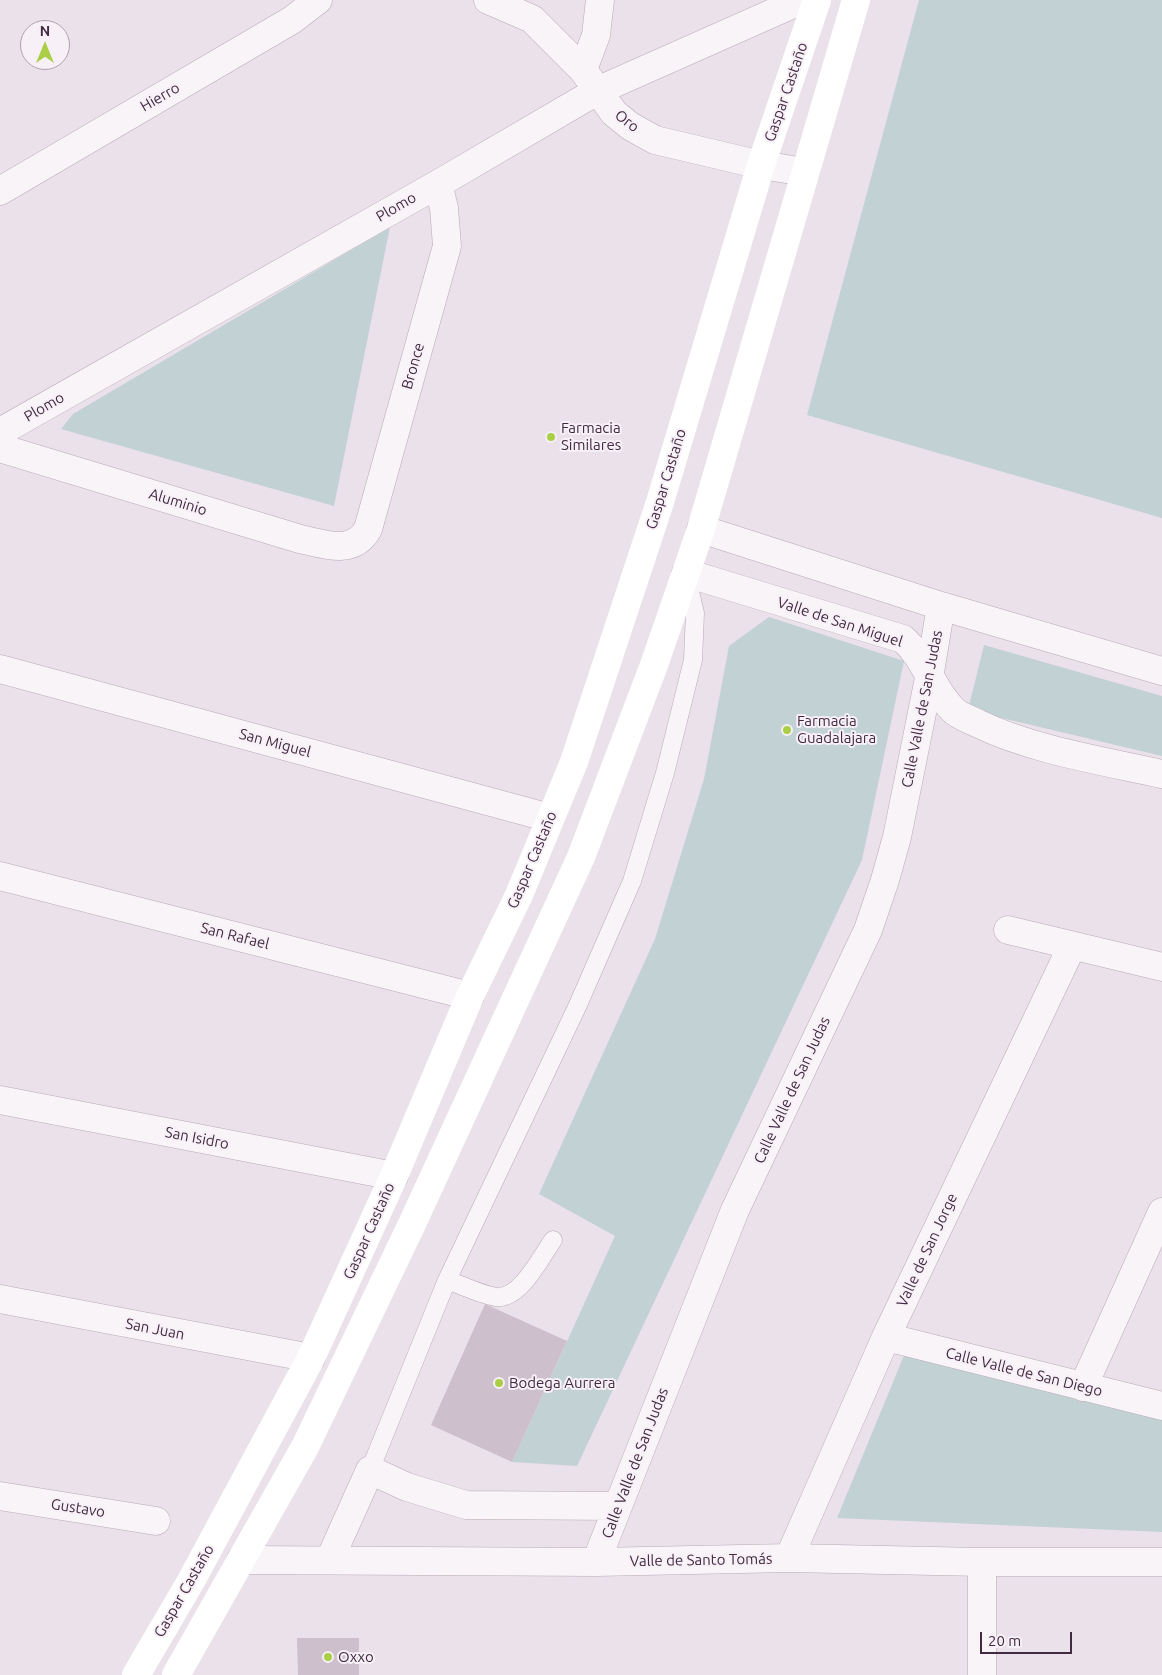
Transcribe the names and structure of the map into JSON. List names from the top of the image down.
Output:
{
  "streets": {
    "main road": ["Gaspar Castaño"],
    "street": [
      "Hierro",
      "Oro",
      "Plomo",
      "Bronce",
      "Aluminio",
      "Valle de San Miguel",
      "Calle Valle de San Judas",
      "San Miguel",
      "San Rafael",
      "San Isidro",
      "Valle de San Jorge",
      "San Juan",
      "Calle Valle de San Diego",
      "Gustavo",
      "Valle de Santo Tomás"
    ]
  },
  "crossings": [
    ["Gaspar Castaño", "Oro"],
    ["Gaspar Castaño", "San Miguel"],
    ["Gaspar Castaño", "San Rafael"],
    ["Gaspar Castaño", "San Isidro"],
    ["Gaspar Castaño", "San Juan"],
    ["Oro", "Plomo"],
    ["Plomo", "Bronce"],
    ["Bronce", "Aluminio"],
    ["Valle de San Miguel", "Calle Valle de San Judas"],
    ["Calle Valle de San Judas", "Valle de Santo Tomás"],
    ["Valle de San Jorge", "Calle Valle de San Diego"],
    ["Valle de San Jorge", "Valle de Santo Tomás"]
  ],
  "places": [
    "Farmacia Similares",
    "Farmacia Guadalajara",
    "Bodega Aurrera",
    "Oxxo"
  ],
  "scale_bar": "20 m",
  "north": "top"
}
